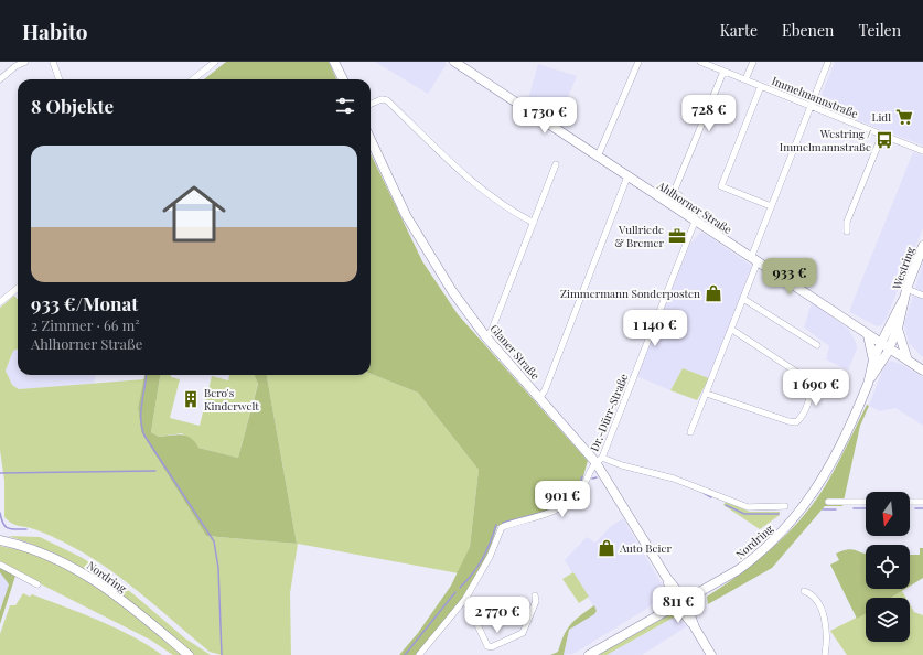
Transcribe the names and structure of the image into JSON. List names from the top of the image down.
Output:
{
  "streets": {
    "street": [
      "Immelmannstraße",
      "Ahlhorner Straße",
      "Westring",
      "Glaner Straße",
      "Dr.-Dürr-Straße",
      "Nordring"
    ]
  },
  "crossings": [
    ["Ahlhorner Straße", "Westring"],
    ["Ahlhorner Straße", "Dr.-Dürr-Straße"],
    ["Ahlhorner Straße", "Nordring"],
    ["Westring", "Nordring"],
    ["Glaner Straße", "Dr.-Dürr-Straße"],
    ["Glaner Straße", "Nordring"]
  ],
  "places": {
    "supermarket": ["Lidl"],
    "bus stop": ["Westring / Immelmannstraße"],
    "office": ["Vullriede & Bremer"],
    "shop": ["Zimmermann Sonderposten", "Auto Beier"],
    "building": ["Bero's Kinderwelt"]
  },
  "north": "bottom",
  "page": {
    "header": "Habito",
    "nav": ["Karte", "Ebenen", "Teilen"],
    "heading": "8 Objekte",
    "price": [
      "728 €",
      "1 730 €",
      "933 €",
      "1 140 €",
      "1 690 €",
      "901 €",
      "811 €",
      "2 770 €"
    ],
    "list": [
      {
        "name": "933 €/Monat",
        "note": "2 Zimmer · 66 m² · Ahlhorner Straße"
      }
    ]
  }
}
